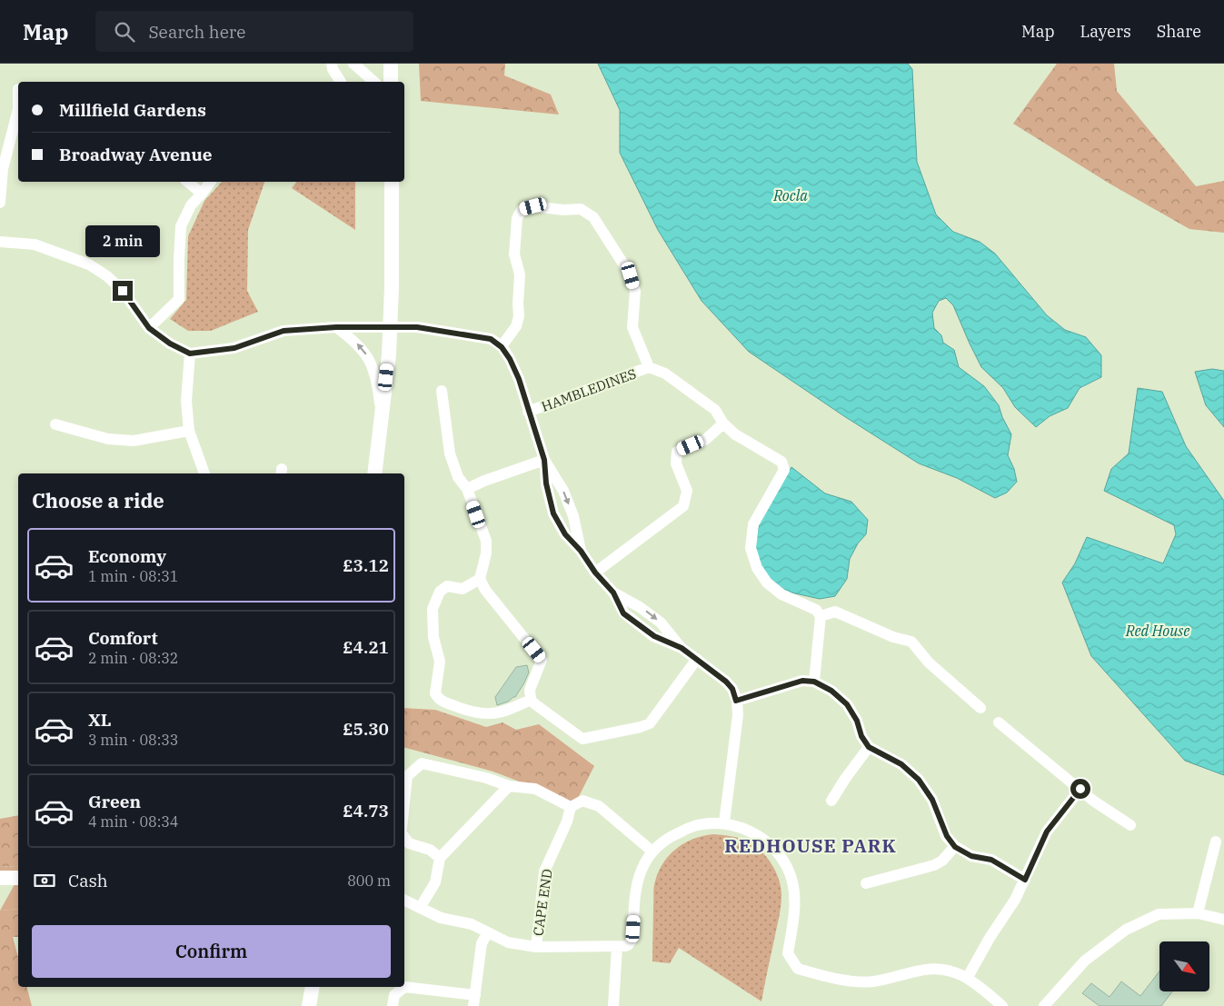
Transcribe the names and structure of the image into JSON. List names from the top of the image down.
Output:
{
  "streets": {
    "street": ["HAMBLEDINES", "CAPE END"]
  },
  "districts": ["REDHOUSE PARK"],
  "water": ["Rocla", "Red House"],
  "north": "bottom right",
  "page": {
    "header": "Map",
    "search": "Search here",
    "nav": ["Map", "Layers", "Share"],
    "banner": ["Millfield Gardens", "Broadway Avenue"],
    "bubble": "2 min",
    "heading": "Choose a ride",
    "list": [
      {
        "name": "Economy",
        "note": "1 min · 08:31",
        "value": "£3.12"
      },
      {
        "name": "Comfort",
        "note": "2 min · 08:32",
        "value": "£4.21"
      },
      {
        "name": "XL",
        "note": "3 min · 08:33",
        "value": "£5.30"
      },
      {
        "name": "Green",
        "note": "4 min · 08:34",
        "value": "£4.73"
      }
    ],
    "pay": ["Cash", "800 m"],
    "buttons": "Confirm"
  }
}
